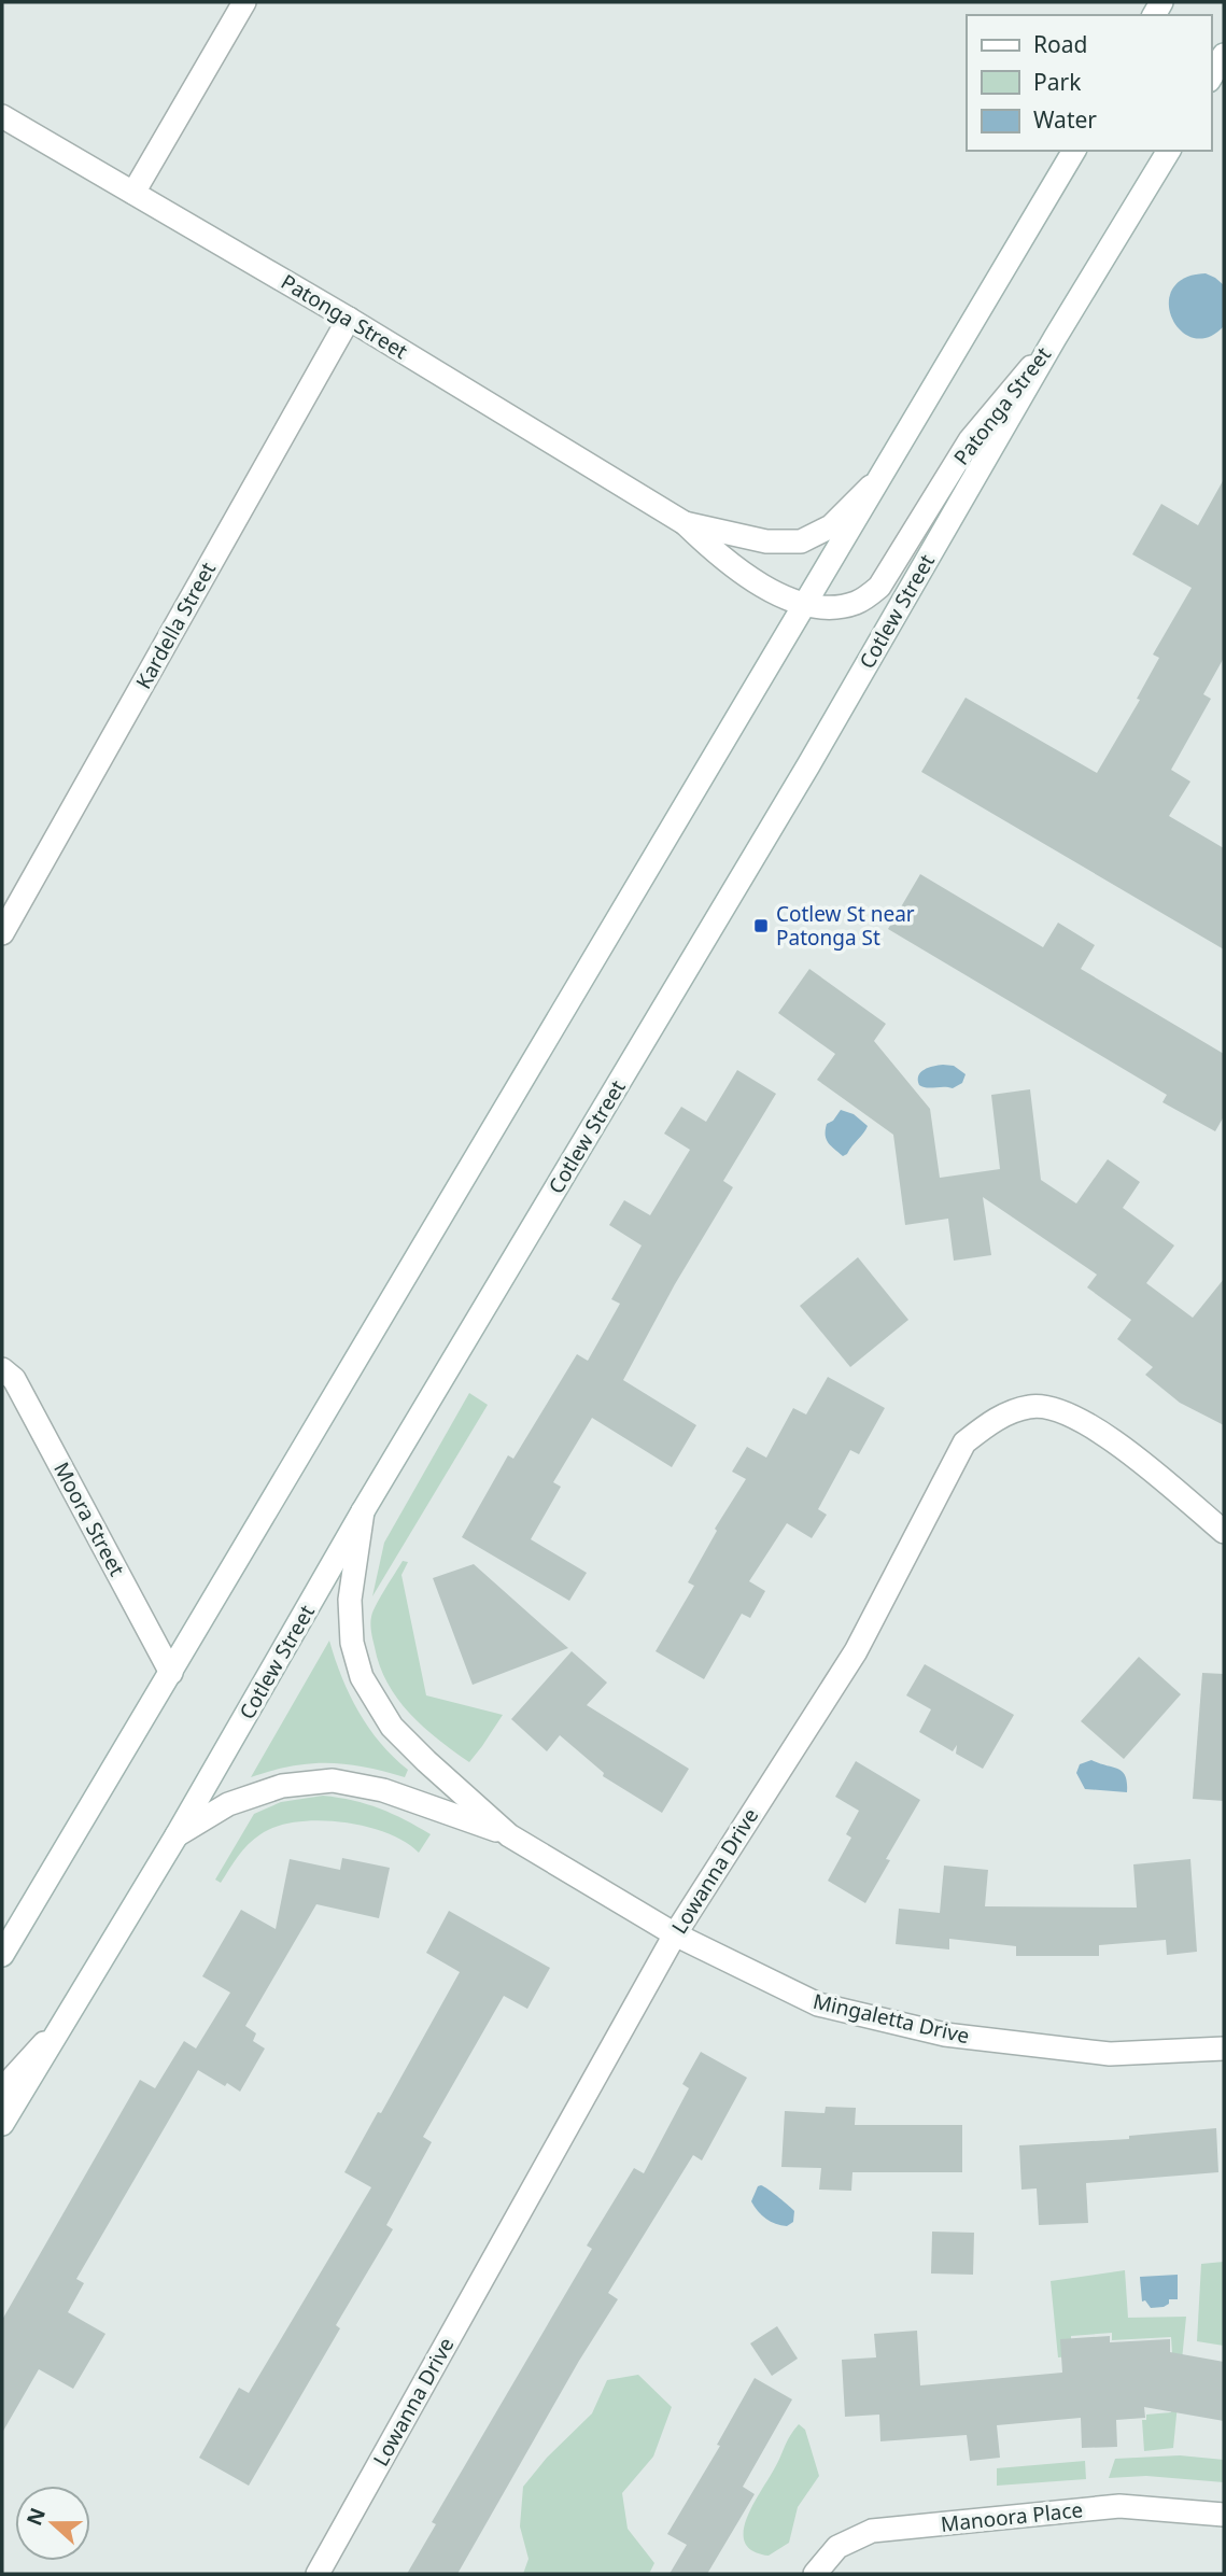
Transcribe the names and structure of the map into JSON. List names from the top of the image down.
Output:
{
  "streets": {
    "street": [
      "Patonga Street",
      "Cotlew Street",
      "Kardella Street",
      "Moora Street",
      "Lowanna Drive",
      "Mingaletta Drive",
      "Manoora Place"
    ]
  },
  "crossings": [
    ["Patonga Street", "Cotlew Street"],
    ["Patonga Street", "Kardella Street"],
    ["Cotlew Street", "Mingaletta Drive"],
    ["Lowanna Drive", "Mingaletta Drive"]
  ],
  "places": {
    "transit": ["Cotlew St near Patonga St"]
  },
  "legend": ["Road", "Park", "Water"],
  "north": "left"
}
